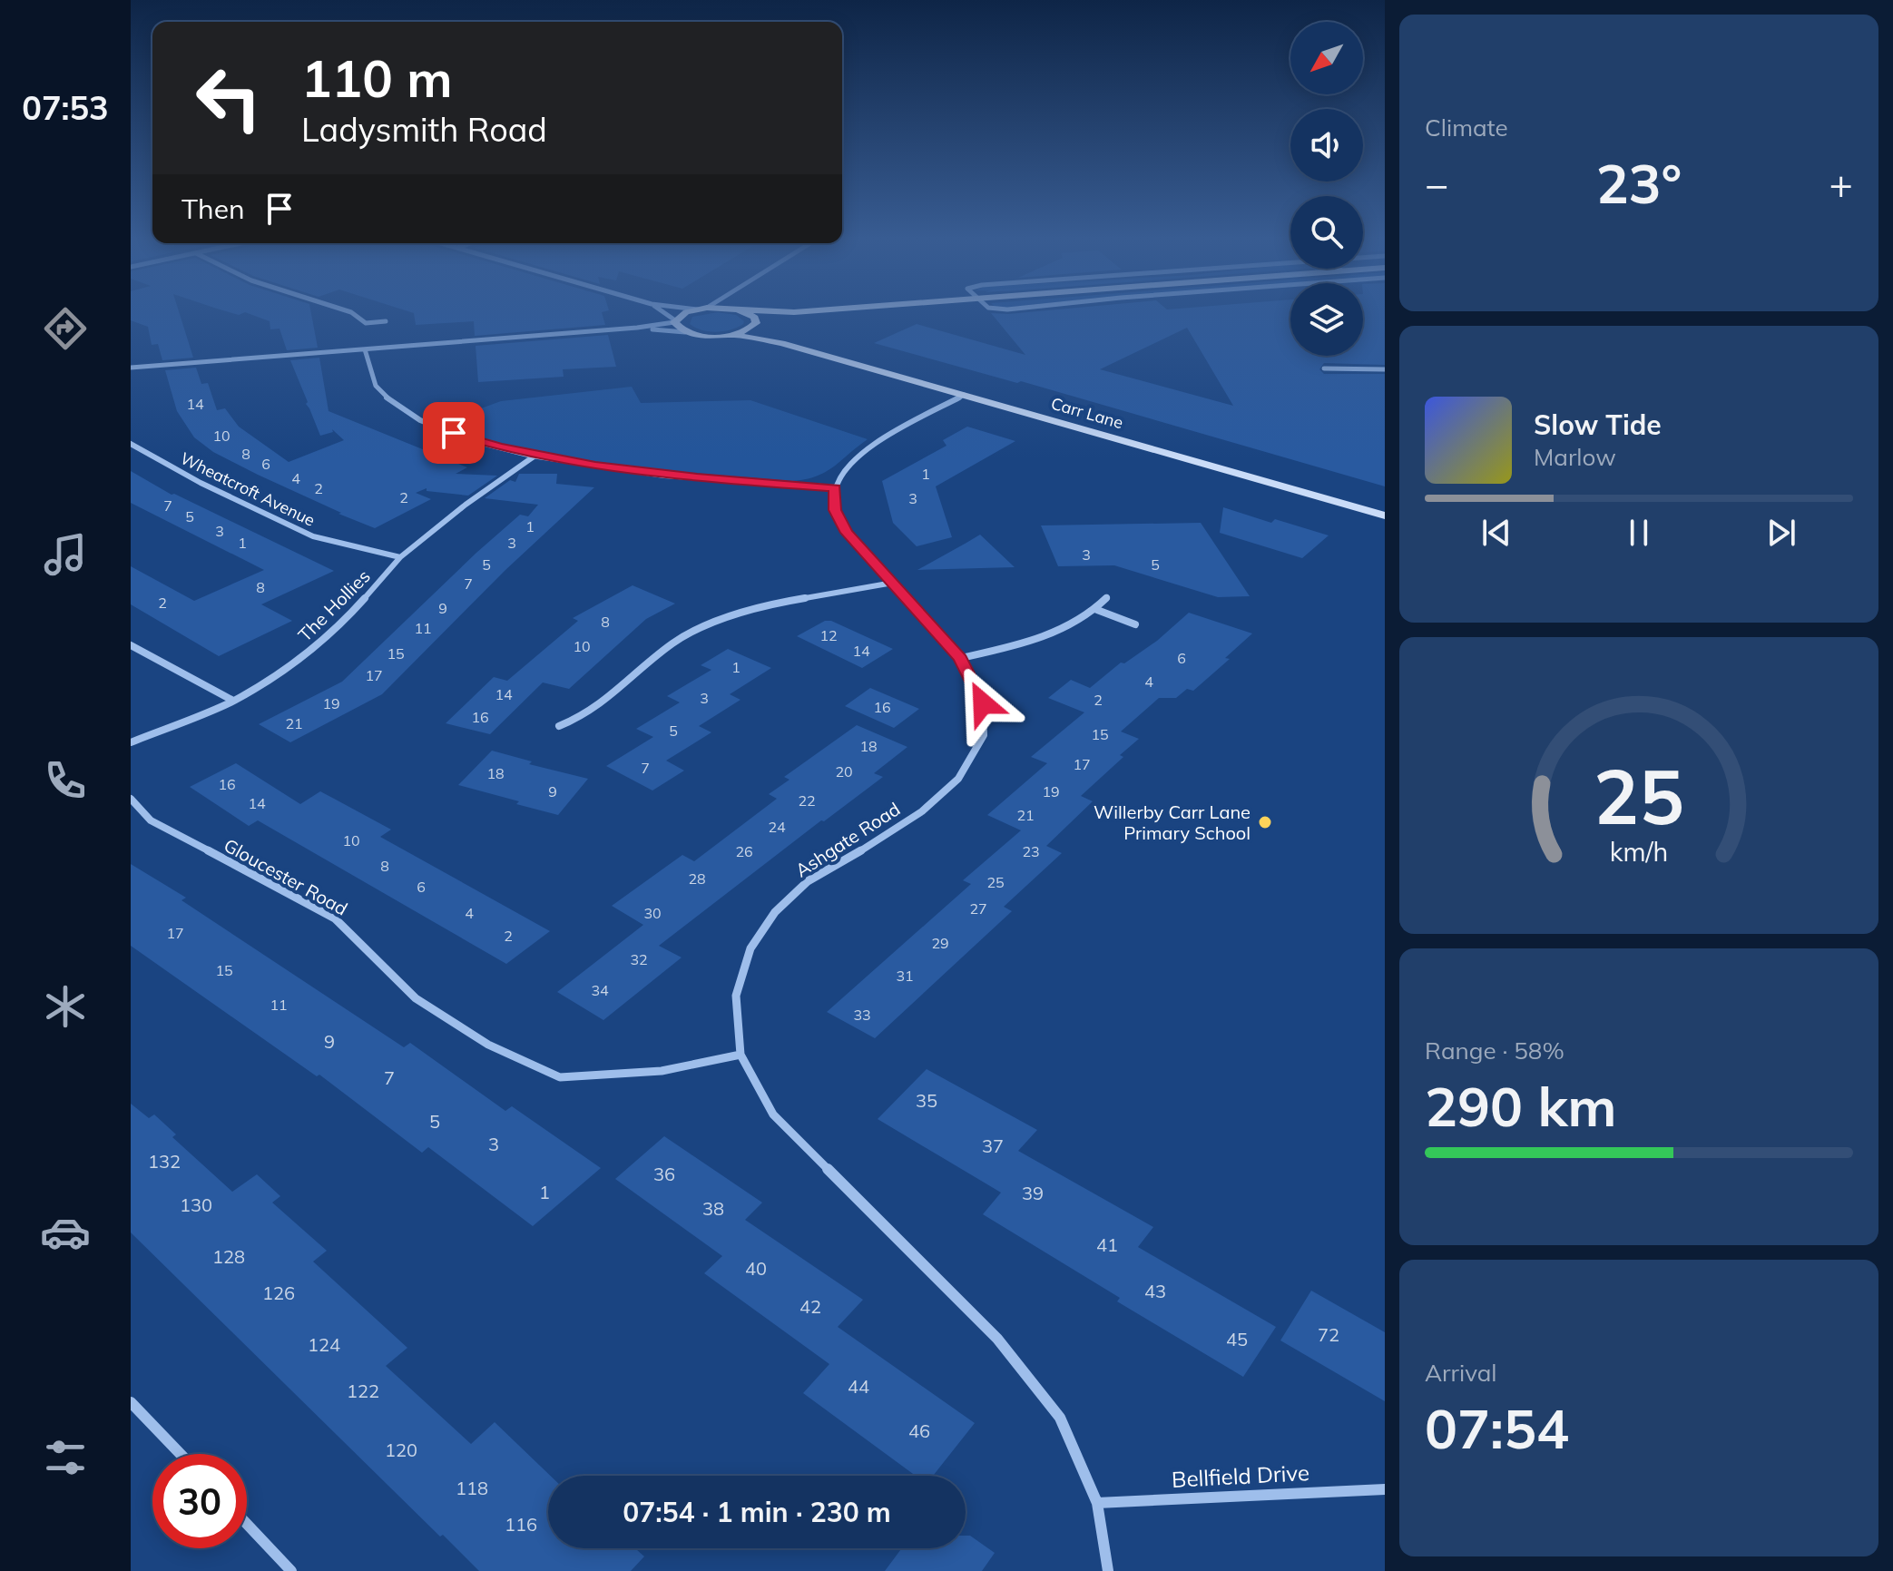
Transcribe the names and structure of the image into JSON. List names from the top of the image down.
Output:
{
  "streets": {
    "street": [
      "Carr Lane",
      "Wheatcroft Avenue",
      "The Hollies",
      "Ashgate Road",
      "Gloucester Road",
      "Bellfield Drive"
    ]
  },
  "crossings": [
    ["Wheatcroft Avenue", "The Hollies"],
    ["Ashgate Road", "Gloucester Road"],
    ["Ashgate Road", "Bellfield Drive"]
  ],
  "places": ["Willerby Carr Lane Primary School"],
  "house_numbers": [
    "14",
    "10",
    "8",
    "6",
    "1",
    "4",
    "2",
    "2",
    "3",
    "7",
    "5",
    "1",
    "3",
    "1",
    "3",
    "3",
    "5",
    "5",
    "7",
    "8",
    "2",
    "9",
    "8",
    "11",
    "12",
    "10",
    "14",
    "15",
    "6",
    "1",
    "17",
    "4",
    "14",
    "3",
    "2",
    "19",
    "16",
    "16",
    "21",
    "5",
    "15",
    "18",
    "17",
    "7",
    "20",
    "18",
    "16",
    "9",
    "19",
    "22",
    "14",
    "21",
    "24",
    "10",
    "26",
    "23",
    "8",
    "28",
    "25",
    "6",
    "27",
    "4",
    "30",
    "17",
    "2",
    "29",
    "32",
    "15",
    "31",
    "34",
    "11",
    "33",
    "9",
    "7",
    "35",
    "5",
    "3",
    "37",
    "132",
    "36",
    "1",
    "39",
    "130",
    "38",
    "41",
    "128",
    "40",
    "43",
    "126",
    "42",
    "72",
    "45",
    "124",
    "44",
    "122",
    "46",
    "120",
    "118",
    "116"
  ],
  "north": "bottom left",
  "page": {
    "tabs": "07:53",
    "tile": [
      "Climate",
      ["Range · 58%", "290 km"],
      ["Arrival", "07:54"]
    ],
    "turn": ["110 m", "Ladysmith Road"],
    "heat": ["−", "23°", "+"],
    "then": "Then",
    "song": ["Slow Tide", "Marlow"],
    "limit": "30",
    "trip": "07:54 · 1 min · 230 m",
    "gauge": ["25", "km/h"]
  }
}
